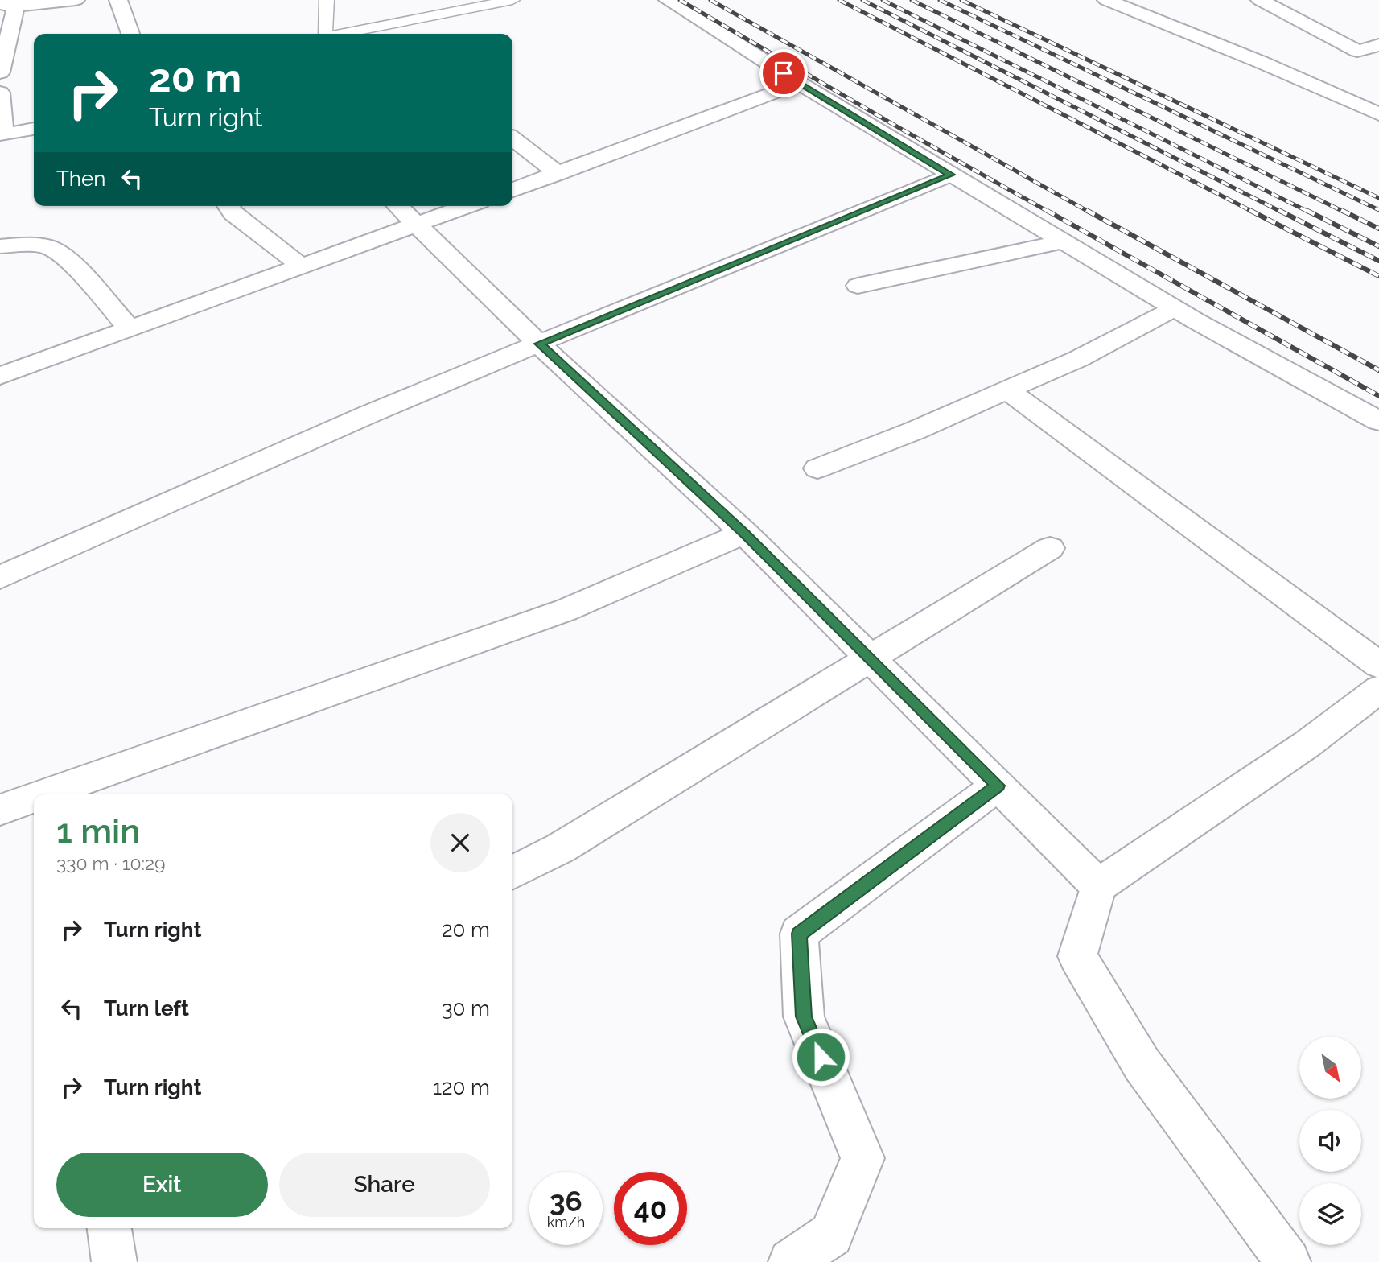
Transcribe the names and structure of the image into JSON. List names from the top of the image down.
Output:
{
  "north": "bottom right",
  "page": {
    "turn": ["20 m", "Turn right"],
    "then": "Then",
    "heading": ["1 min", "330 m · 10:29"],
    "list": [
      {
        "name": "Turn right",
        "value": "20 m"
      },
      {
        "name": "Turn left",
        "value": "30 m"
      },
      {
        "name": "Turn right",
        "value": "120 m"
      }
    ],
    "buttons": ["Exit", "Share"],
    "speed": "36 km/h",
    "limit": "40"
  }
}
